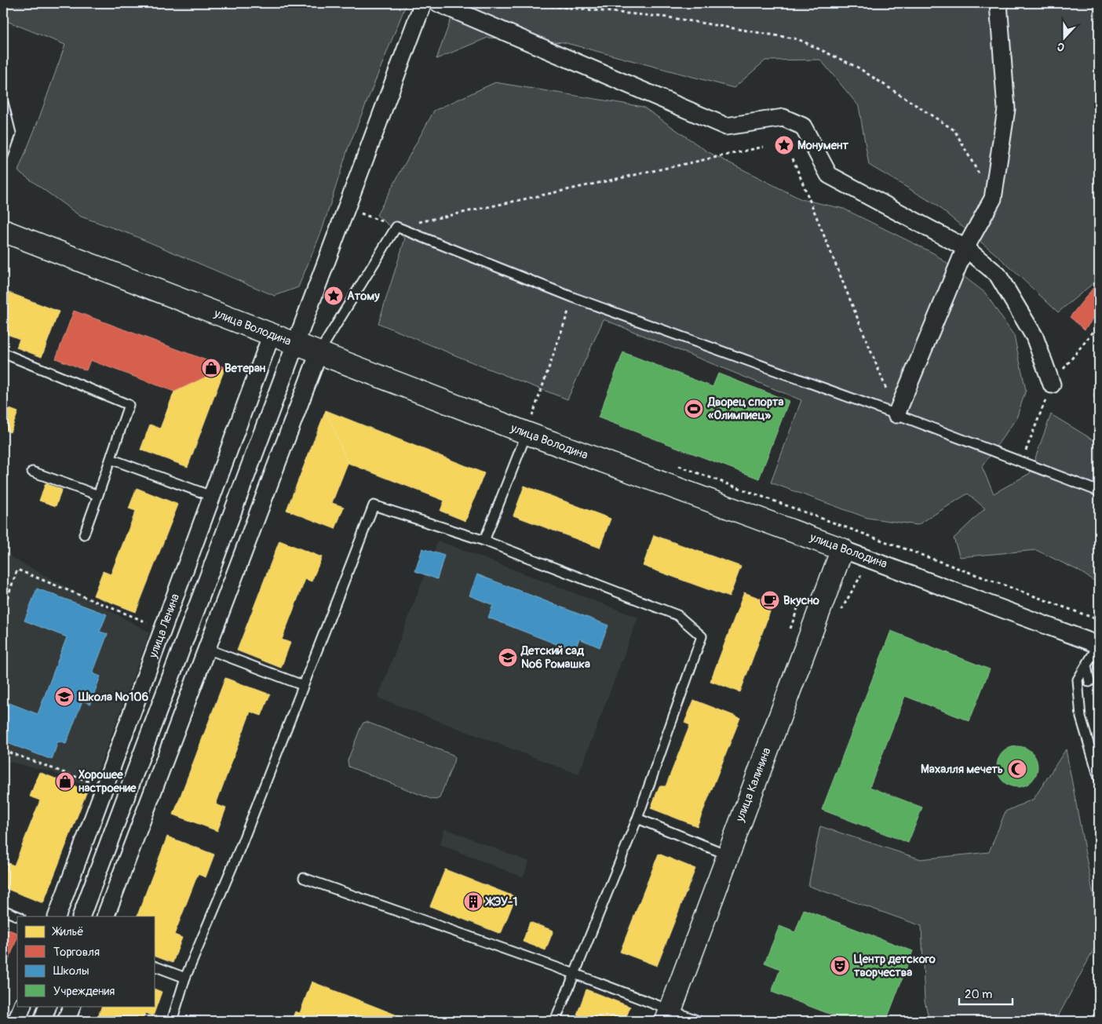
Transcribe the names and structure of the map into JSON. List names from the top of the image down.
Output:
{
  "streets": {
    "street": ["улица Володина", "улица Ленина", "улица Калинина"]
  },
  "crossings": [
    ["улица Володина", "улица Ленина"],
    ["улица Володина", "улица Калинина"]
  ],
  "places": {
    "place": ["Монумент", "Атому"],
    "shop": ["Ветеран", "Хорошее настроение"],
    "sports": ["Дворец спорта «Олимпиец»"],
    "cafe": ["Вкусно"],
    "school or university": ["Детский сад №6 Ромашка", "Школа №106"],
    "mosque": ["Махалля мечеть"],
    "building": ["ЖЭУ-1"],
    "theatre": ["Центр детского творчества"]
  },
  "legend": [
    "Жильё",
    "Торговля",
    "Школы",
    "Учреждения"
  ],
  "scale_bar": "20 m",
  "north": "bottom"
}
